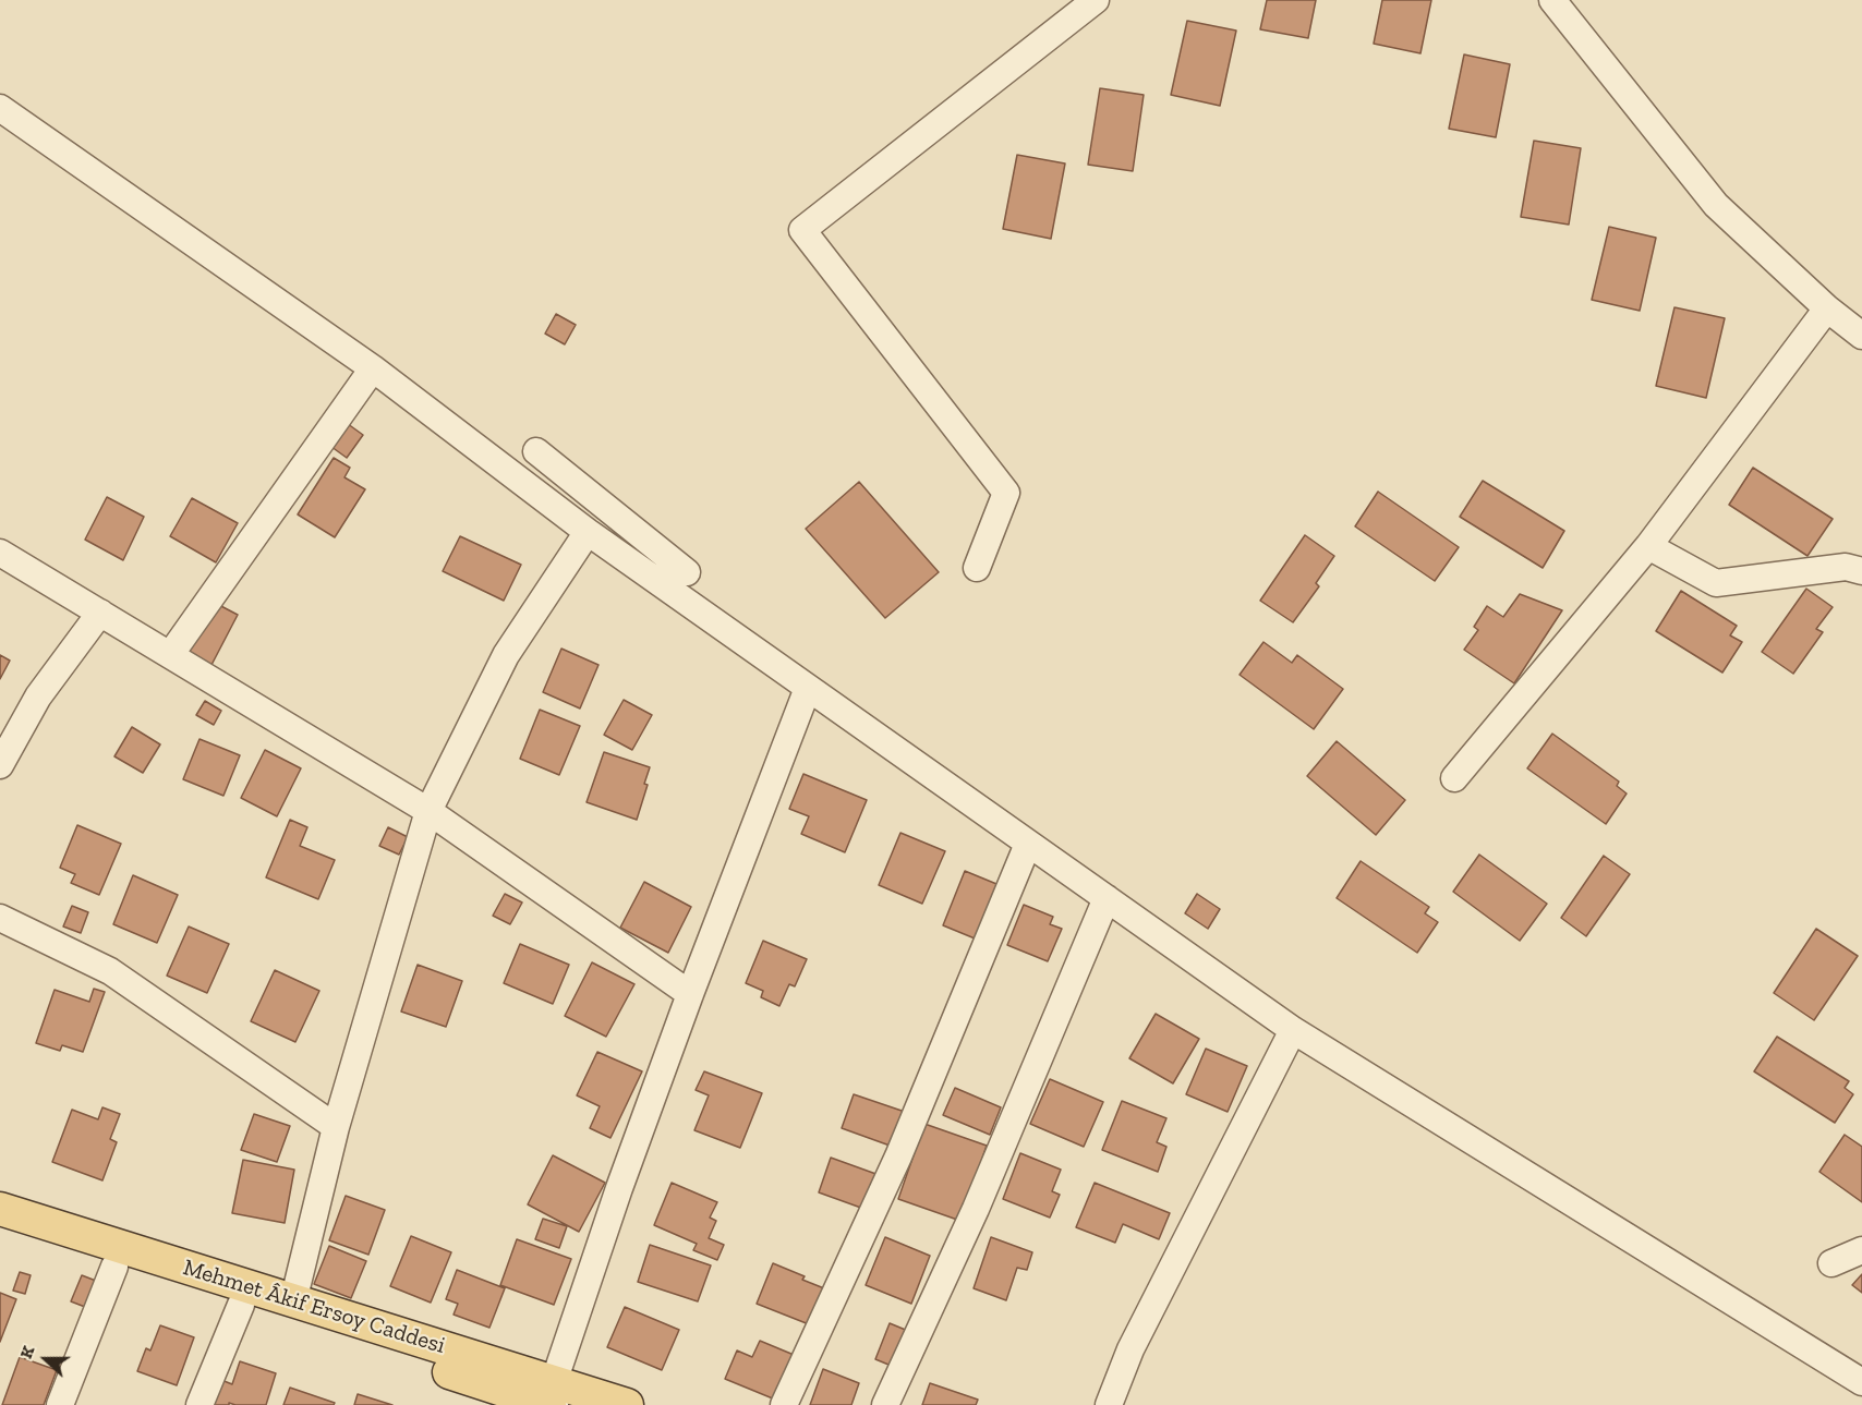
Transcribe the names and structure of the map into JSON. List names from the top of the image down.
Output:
{
  "streets": {
    "main road": ["Mehmet Âkif Ersoy Caddesi"]
  },
  "north": "left"
}
